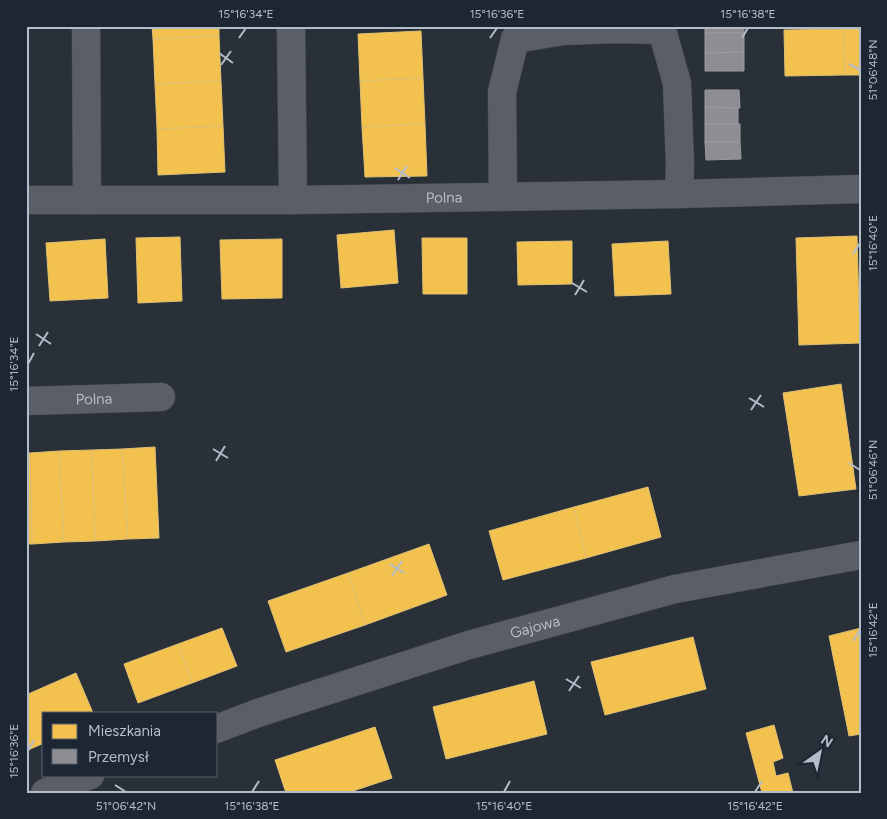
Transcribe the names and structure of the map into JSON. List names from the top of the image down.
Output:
{
  "streets": {
    "street": ["Polna", "Gajowa"]
  },
  "legend": ["Mieszkania", "Przemysł"],
  "north": "top right",
  "coordinates": [
    "15°16'34\"E",
    "15°16'36\"E",
    "15°16'38\"E",
    "51°06'48\"N",
    "15°16'40\"E",
    "51°06'46\"N",
    "15°16'42\"E",
    "51°06'42\"N"
  ]
}
